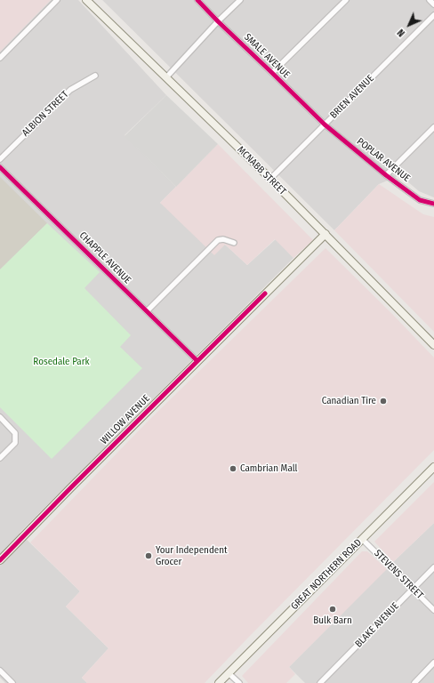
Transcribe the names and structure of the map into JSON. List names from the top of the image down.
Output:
{
  "streets": {
    "main road": ["MCNABB STREET", "WILLOW AVENUE", "GREAT NORTHERN ROAD"],
    "street": [
      "SMALE AVENUE",
      "BRIEN AVENUE",
      "ALBION STREET",
      "POPLAR AVENUE",
      "CHAPPLE AVENUE",
      "STEVENS STREET",
      "BLAKE AVENUE"
    ]
  },
  "crossings": [
    ["SMALE AVENUE", "BRIEN AVENUE"],
    ["SMALE AVENUE", "POPLAR AVENUE"],
    ["BRIEN AVENUE", "POPLAR AVENUE"],
    ["BRIEN AVENUE", "MCNABB STREET"],
    ["MCNABB STREET", "WILLOW AVENUE"],
    ["CHAPPLE AVENUE", "WILLOW AVENUE"],
    ["GREAT NORTHERN ROAD", "STEVENS STREET"],
    ["STEVENS STREET", "BLAKE AVENUE"]
  ],
  "parks": ["Rosedale Park"],
  "places": [
    "Canadian Tire",
    "Cambrian Mall",
    "Your Independent Grocer",
    "Bulk Barn"
  ],
  "north": "bottom left"
}
